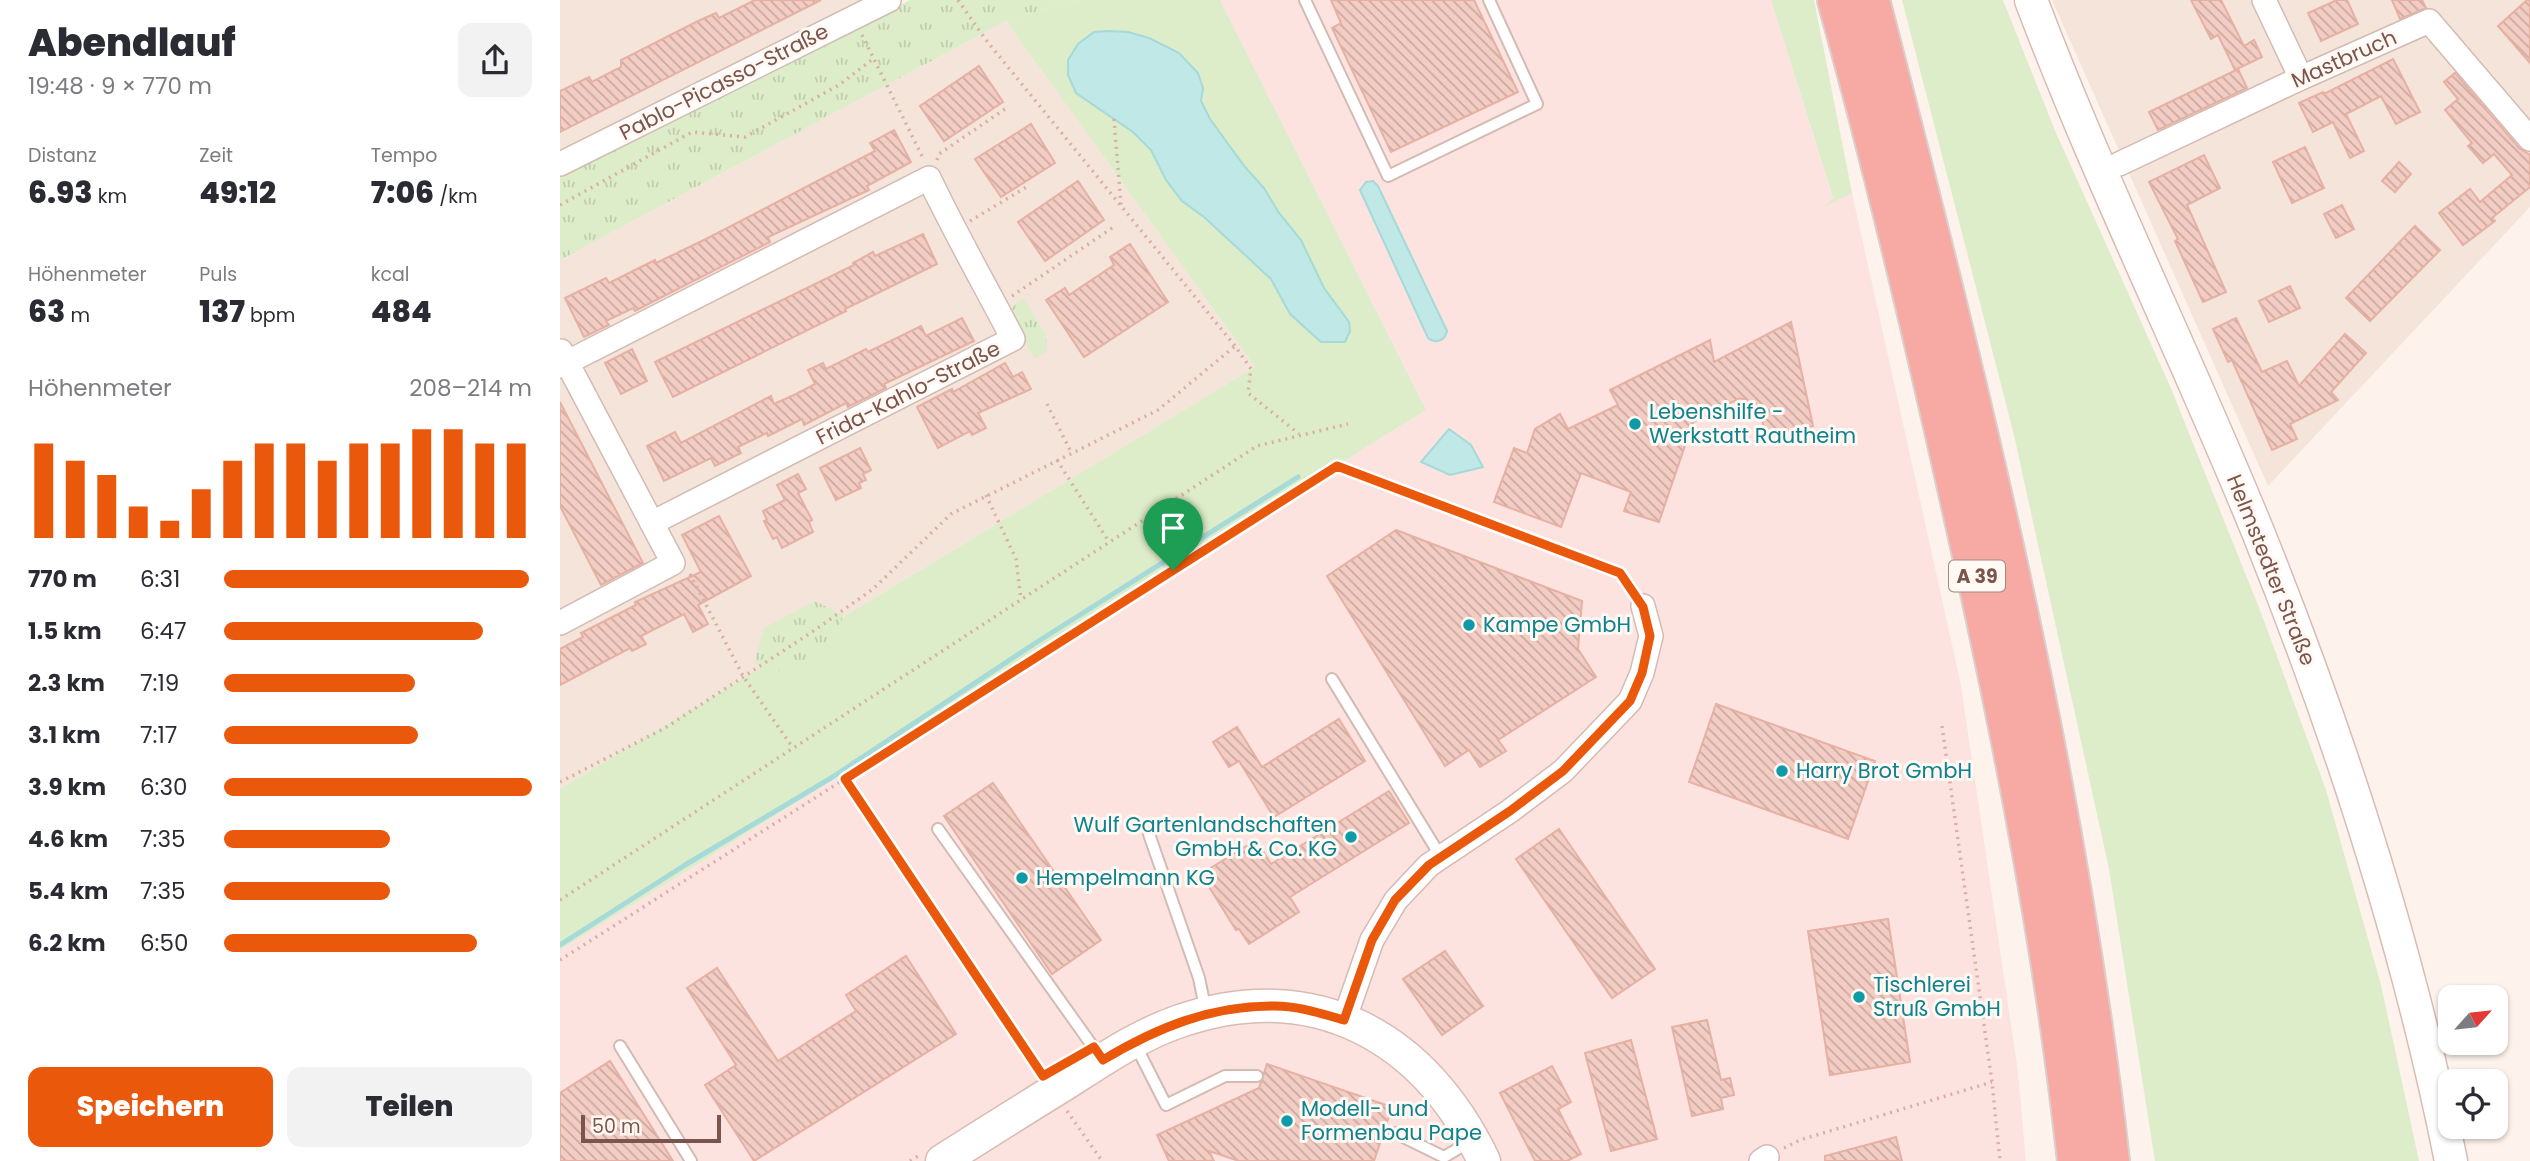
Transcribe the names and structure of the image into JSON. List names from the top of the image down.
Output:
{
  "streets": {
    "highway": ["A 39"],
    "street": [
      "Mastbruch",
      "Pablo-Picasso-Straße",
      "Frida-Kahlo-Straße",
      "Helmstedter Straße"
    ]
  },
  "places": [
    "Lebenshilfe - Werkstatt Rautheim",
    "Kampe GmbH",
    "Harry Brot GmbH",
    "Wulf Gartenlandschaften GmbH & Co. KG",
    "Hempelmann KG",
    "Tischlerei Struß GmbH",
    "Modell- und Formenbau Pape"
  ],
  "scale_bar": "50 m",
  "north": "top right",
  "page": {
    "heading": ["Abendlauf", "19:48 · 9 × 770 m"],
    "stats": [
      ["Distanz", "6.93 km"],
      ["Zeit", "49:12"],
      ["Tempo", "7:06 /km"],
      ["Höhenmeter", "63 m"],
      ["Puls", "137 bpm"],
      ["kcal", "484"]
    ],
    "chart": ["Höhenmeter", "208–214 m"],
    "list": [
      {
        "name": "770 m",
        "note": "6:31"
      },
      {
        "name": "1.5 km",
        "note": "6:47"
      },
      {
        "name": "2.3 km",
        "note": "7:19"
      },
      {
        "name": "3.1 km",
        "note": "7:17"
      },
      {
        "name": "3.9 km",
        "note": "6:30"
      },
      {
        "name": "4.6 km",
        "note": "7:35"
      },
      {
        "name": "5.4 km",
        "note": "7:35"
      },
      {
        "name": "6.2 km",
        "note": "6:50"
      }
    ],
    "buttons": ["Speichern", "Teilen"],
    "scale": "50 m"
  }
}
